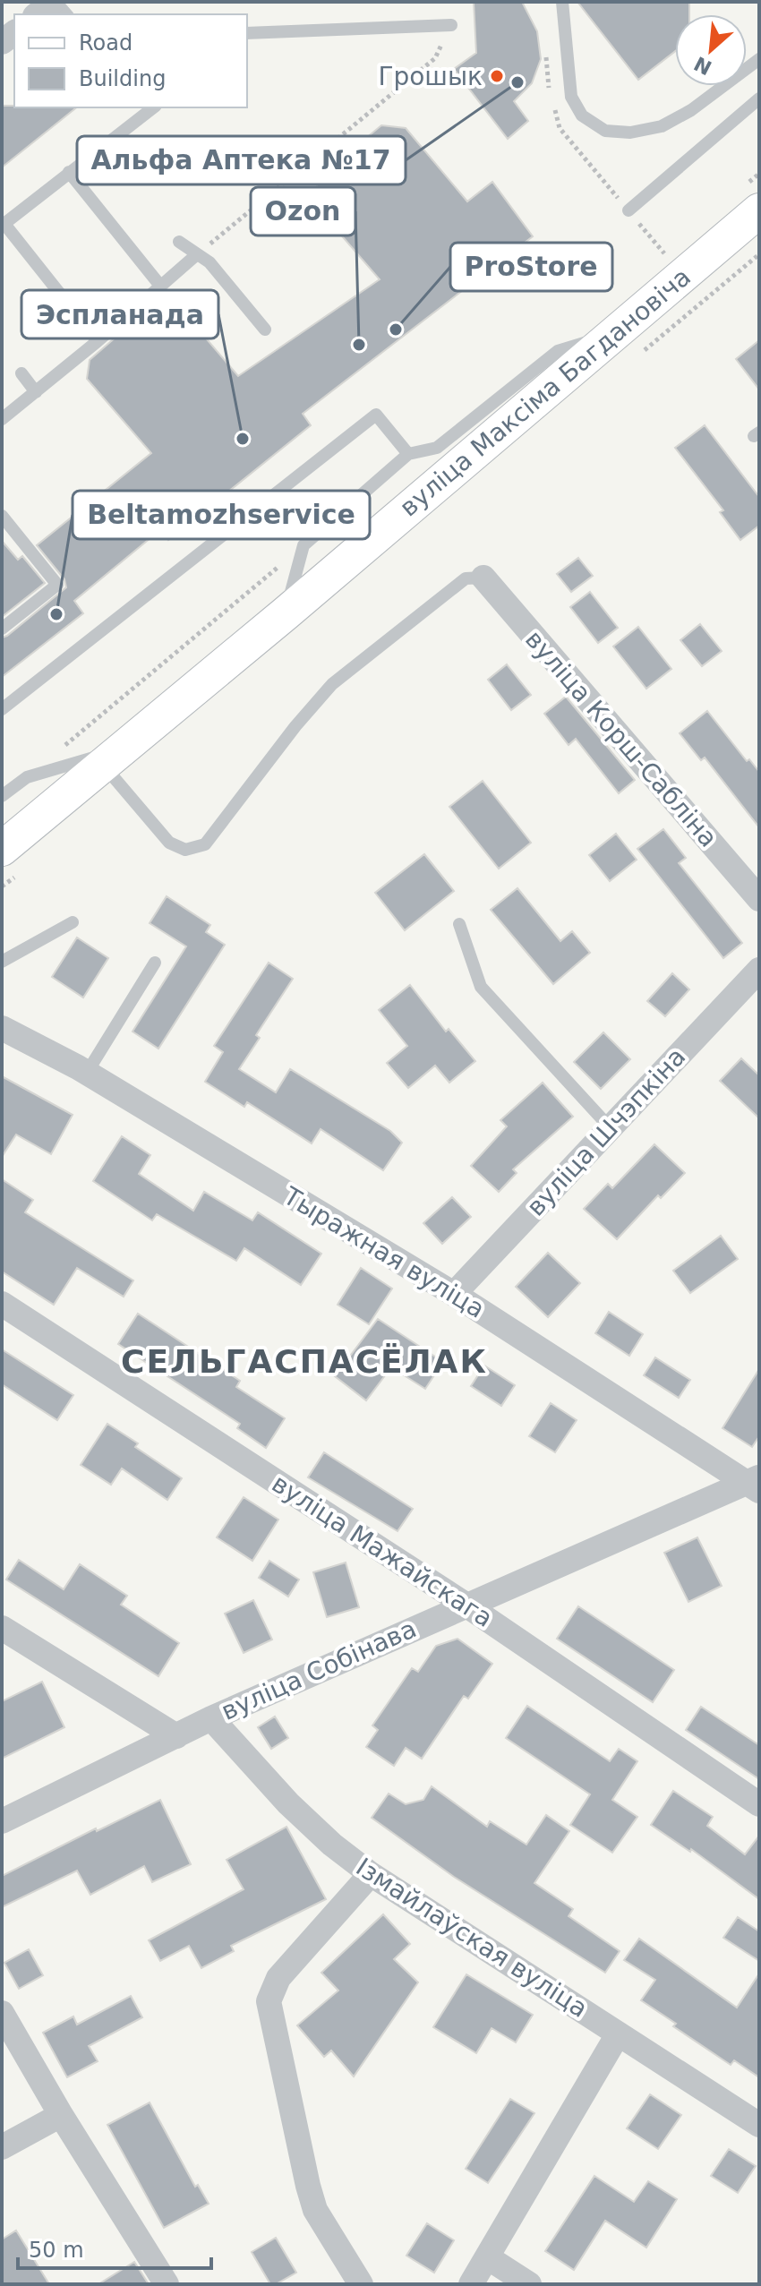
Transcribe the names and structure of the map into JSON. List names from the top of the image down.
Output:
{
  "streets": {
    "main road": ["вуліца Максіма Багдановіча"],
    "street": [
      "вуліца Корш-Сабліна",
      "вуліца Шчэпкіна",
      "Тыражная вуліца",
      "вуліца Мажайскага",
      "вуліца Собінава",
      "Ізмайлаўская вуліца"
    ]
  },
  "crossings": [
    ["вуліца Шчэпкіна", "Тыражная вуліца"],
    ["Тыражная вуліца", "вуліца Собінава"],
    ["вуліца Мажайскага", "вуліца Собінава"],
    ["вуліца Собінава", "Ізмайлаўская вуліца"]
  ],
  "districts": ["СЕЛЬГАСПАСЁЛАК"],
  "places": [
    "Грошык",
    "Альфа Аптека №17",
    "ProStore",
    "Ozon",
    "Эспланада",
    "Beltamozhservice"
  ],
  "legend": ["Road", "Building"],
  "scale_bar": "50 m",
  "north": "bottom left"
}
